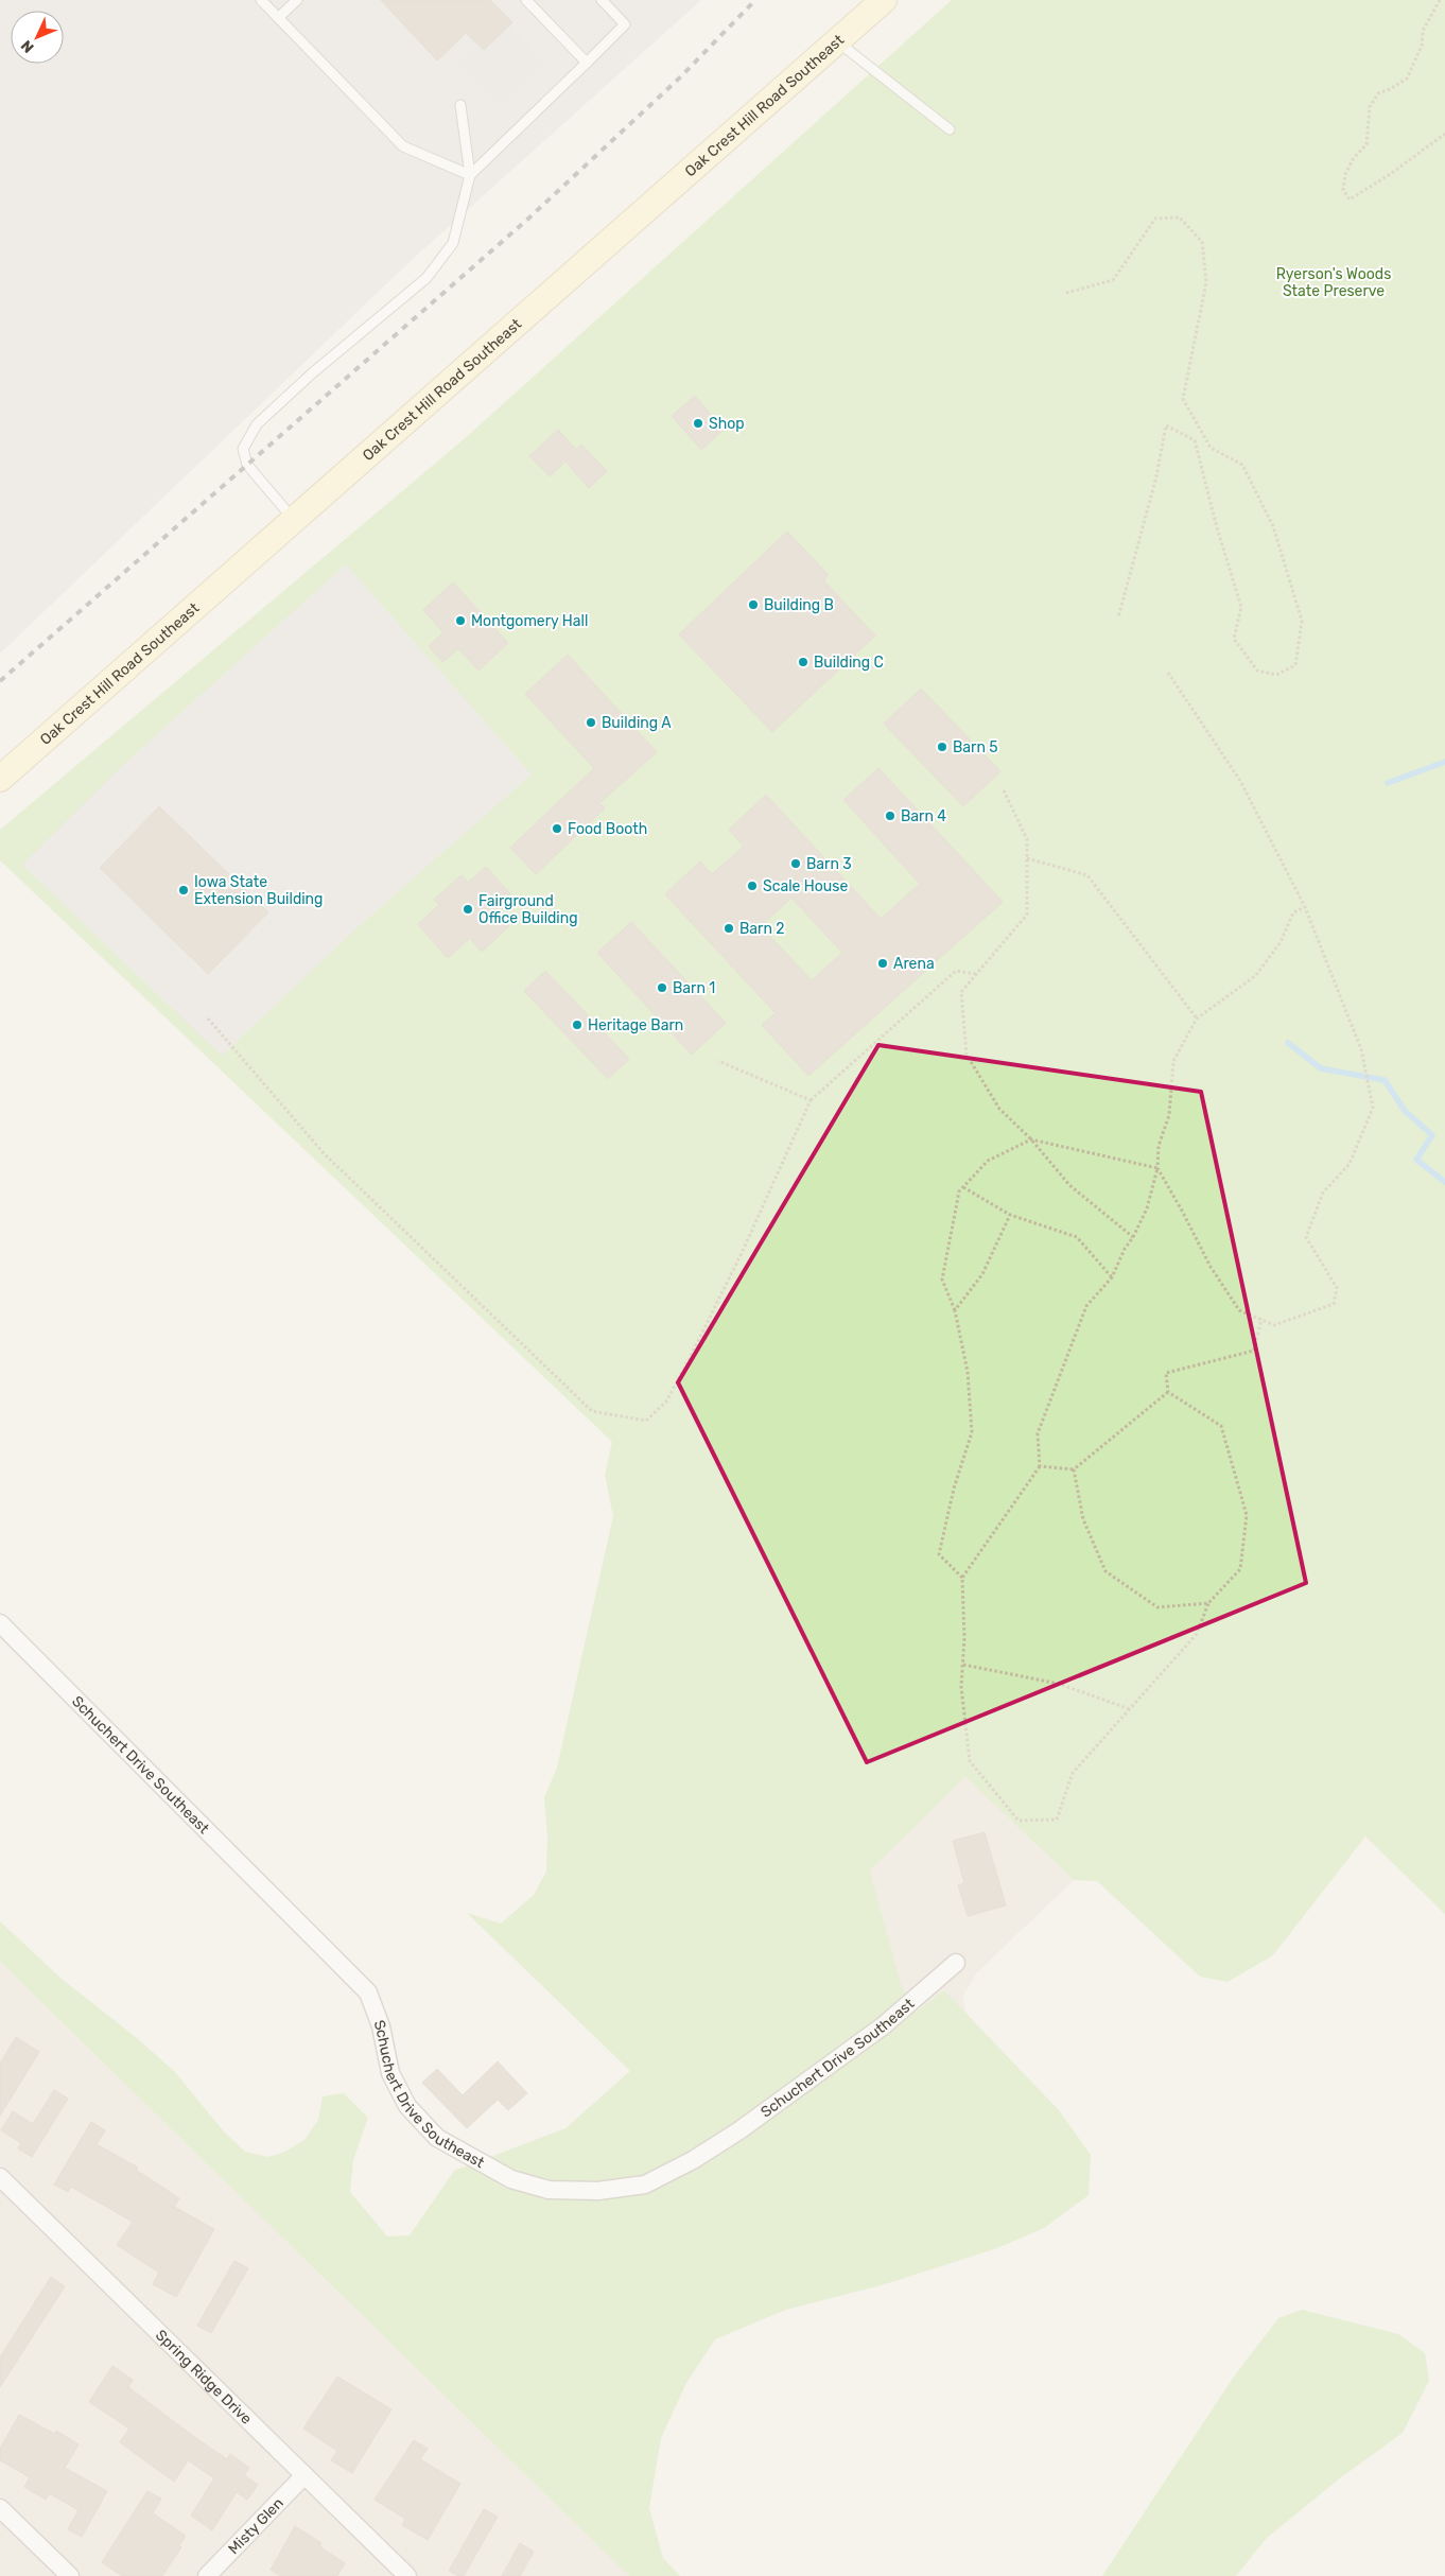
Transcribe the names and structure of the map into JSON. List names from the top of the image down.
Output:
{
  "streets": {
    "main road": ["Oak Crest Hill Road Southeast"],
    "street": ["Schuchert Drive Southeast", "Spring Ridge Drive", "Misty Glen"]
  },
  "crossings": [
    ["Spring Ridge Drive", "Misty Glen"]
  ],
  "parks": ["Ryerson's Woods State Preserve"],
  "places": [
    "Shop",
    "Building B",
    "Montgomery Hall",
    "Building C",
    "Building A",
    "Barn 5",
    "Barn 4",
    "Food Booth",
    "Barn 3",
    "Scale House",
    "Iowa State Extension Building",
    "Fairground Office Building",
    "Barn 2",
    "Arena",
    "Barn 1",
    "Heritage Barn"
  ],
  "north": "bottom left"
}
